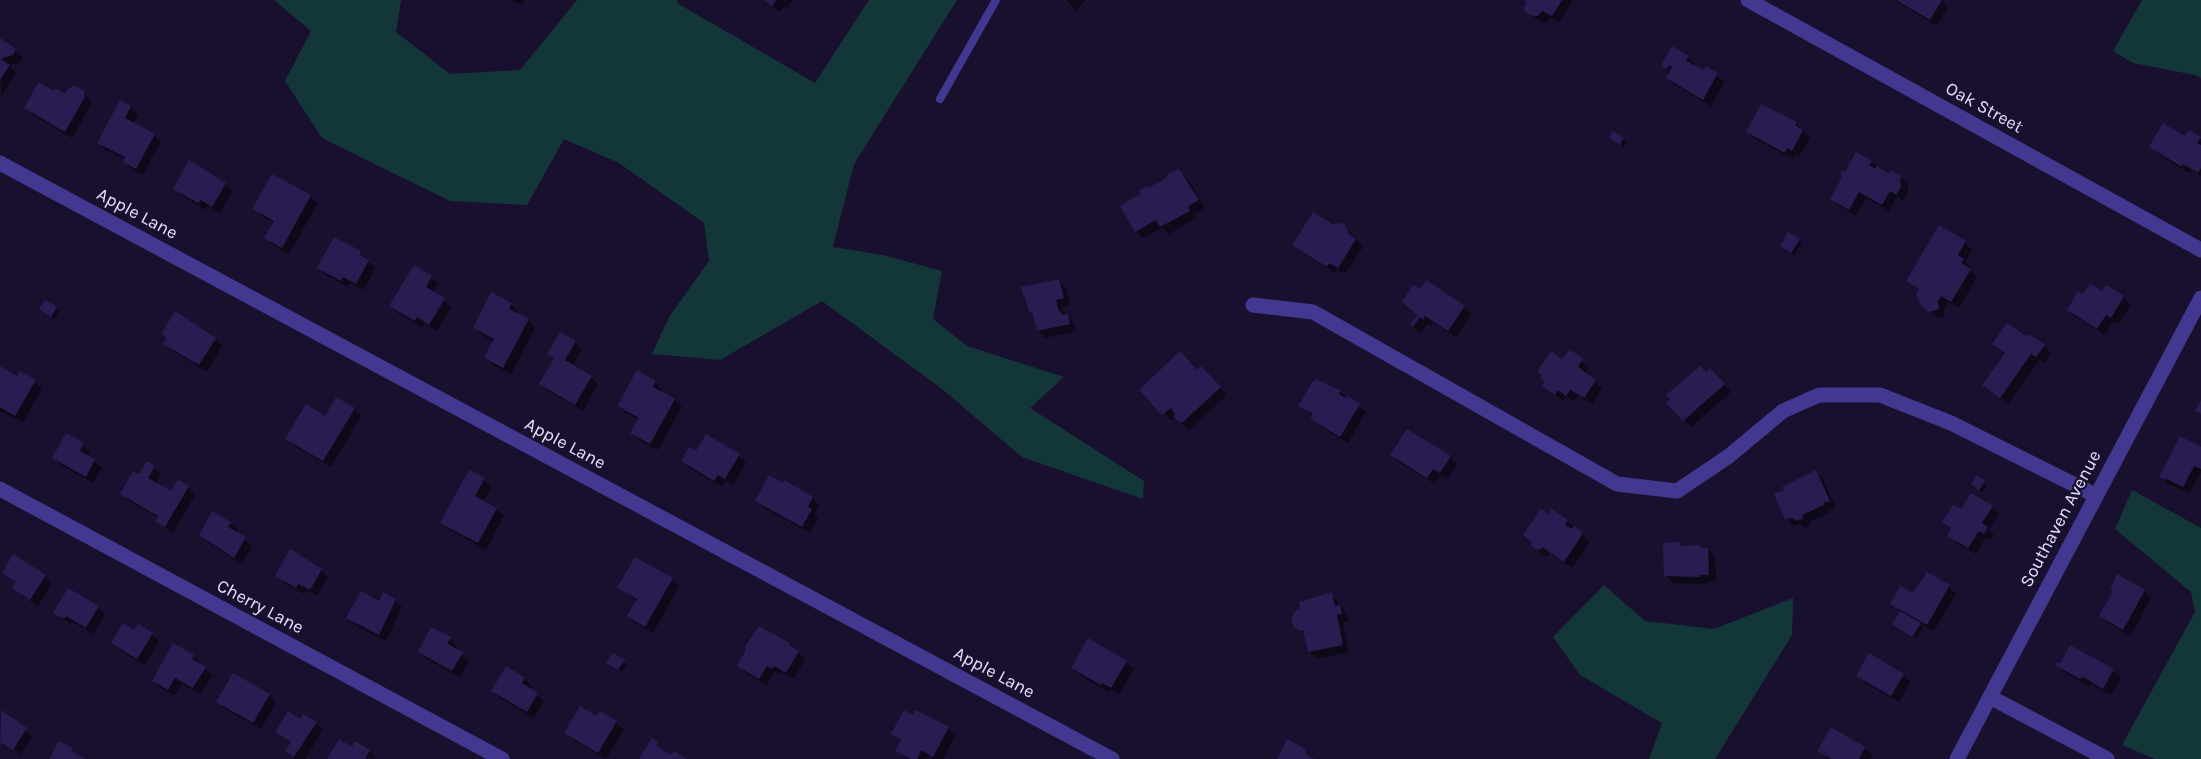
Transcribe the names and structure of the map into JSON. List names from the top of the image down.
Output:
{
  "streets": {
    "street": [
      "Oak Street",
      "Apple Lane",
      "Southaven Avenue",
      "Cherry Lane"
    ]
  }
}
